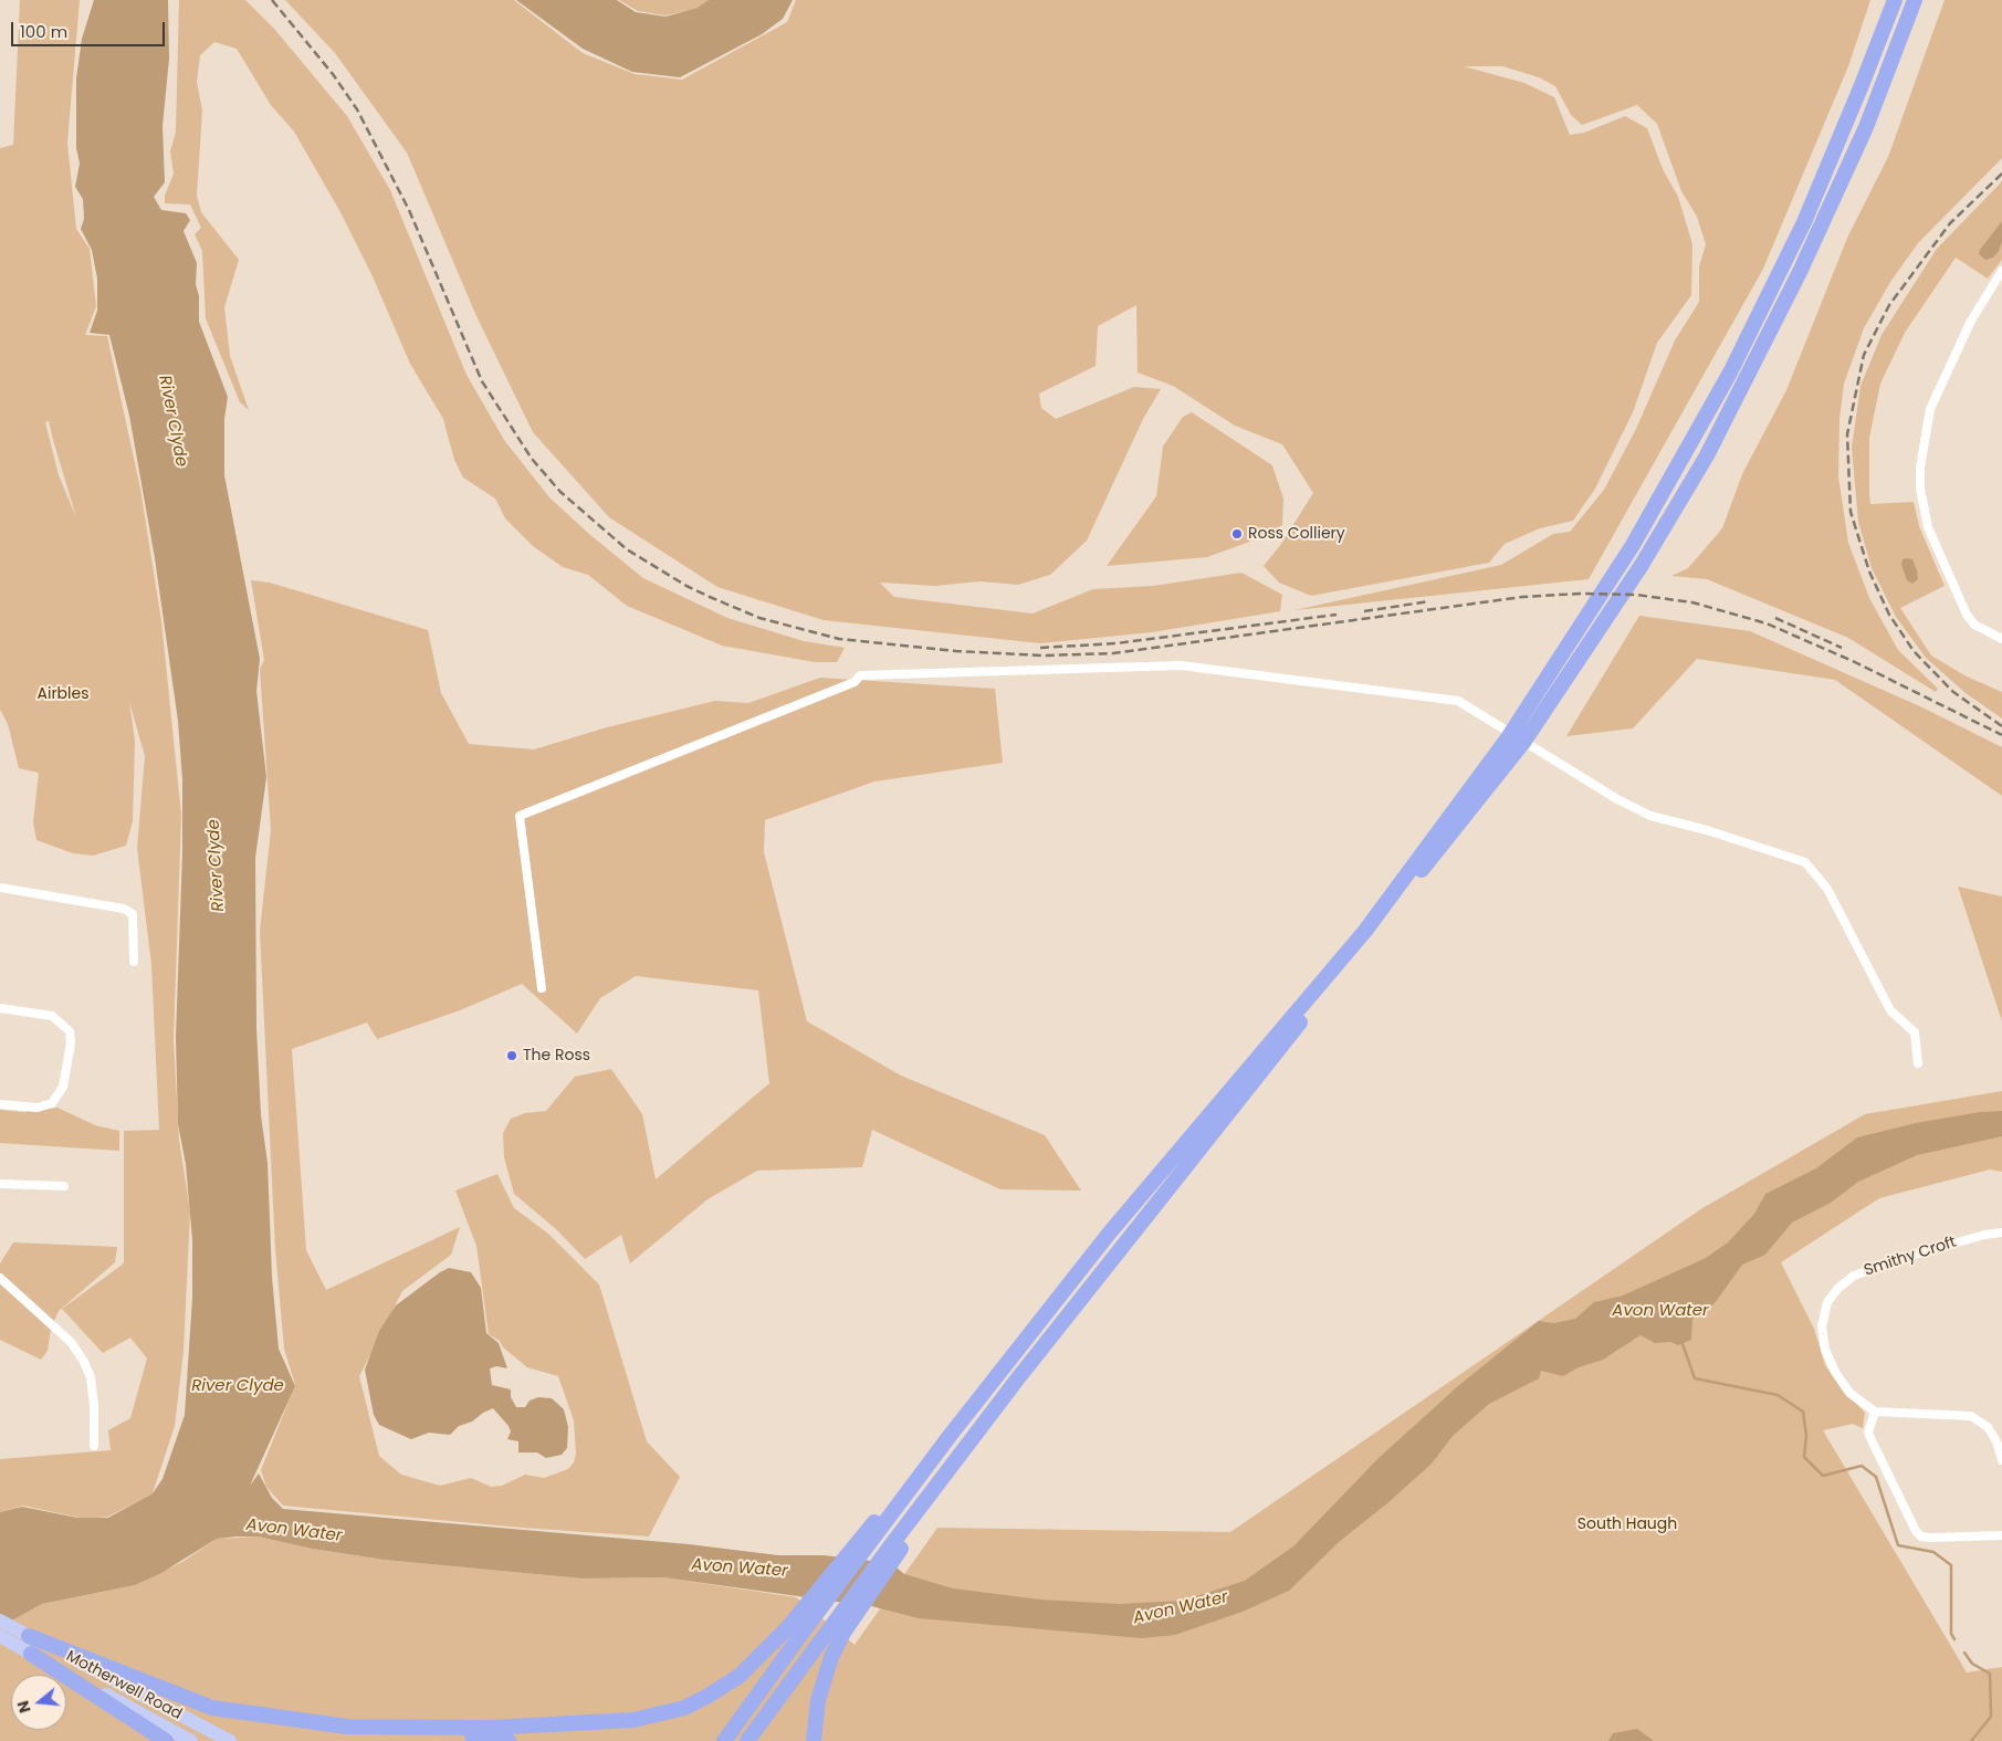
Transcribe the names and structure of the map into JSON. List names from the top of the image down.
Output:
{
  "streets": {
    "main road": ["Motherwell Road"],
    "street": ["Smithy Croft"]
  },
  "water": ["River Clyde", "Avon Water"],
  "parks": ["Airbles", "South Haugh"],
  "places": ["Ross Colliery", "The Ross"],
  "scale_bar": "100 m",
  "north": "left"
}
